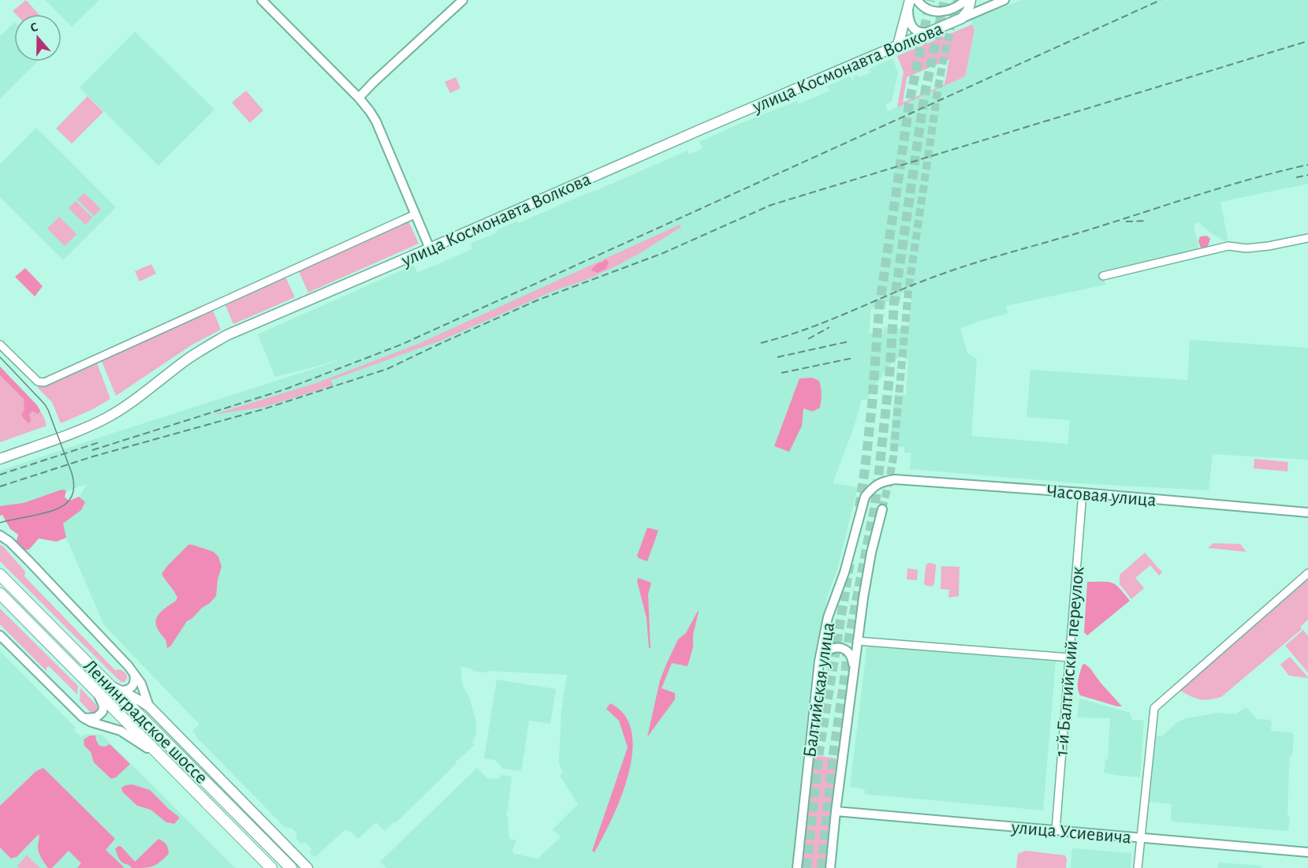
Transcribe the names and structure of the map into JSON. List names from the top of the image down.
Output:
{
  "streets": {
    "main road": ["улица Космонавта Волкова", "Ленинградское шоссе"],
    "street": [
      "Часовая улица",
      "1-й Балтийский переулок",
      "Балтийская улица",
      "улица Усиевича"
    ]
  },
  "crossings": [
    ["Часовая улица", "1-й Балтийский переулок"],
    ["Часовая улица", "Балтийская улица"],
    ["1-й Балтийский переулок", "улица Усиевича"],
    ["Балтийская улица", "улица Усиевича"]
  ],
  "north": "top"
}
